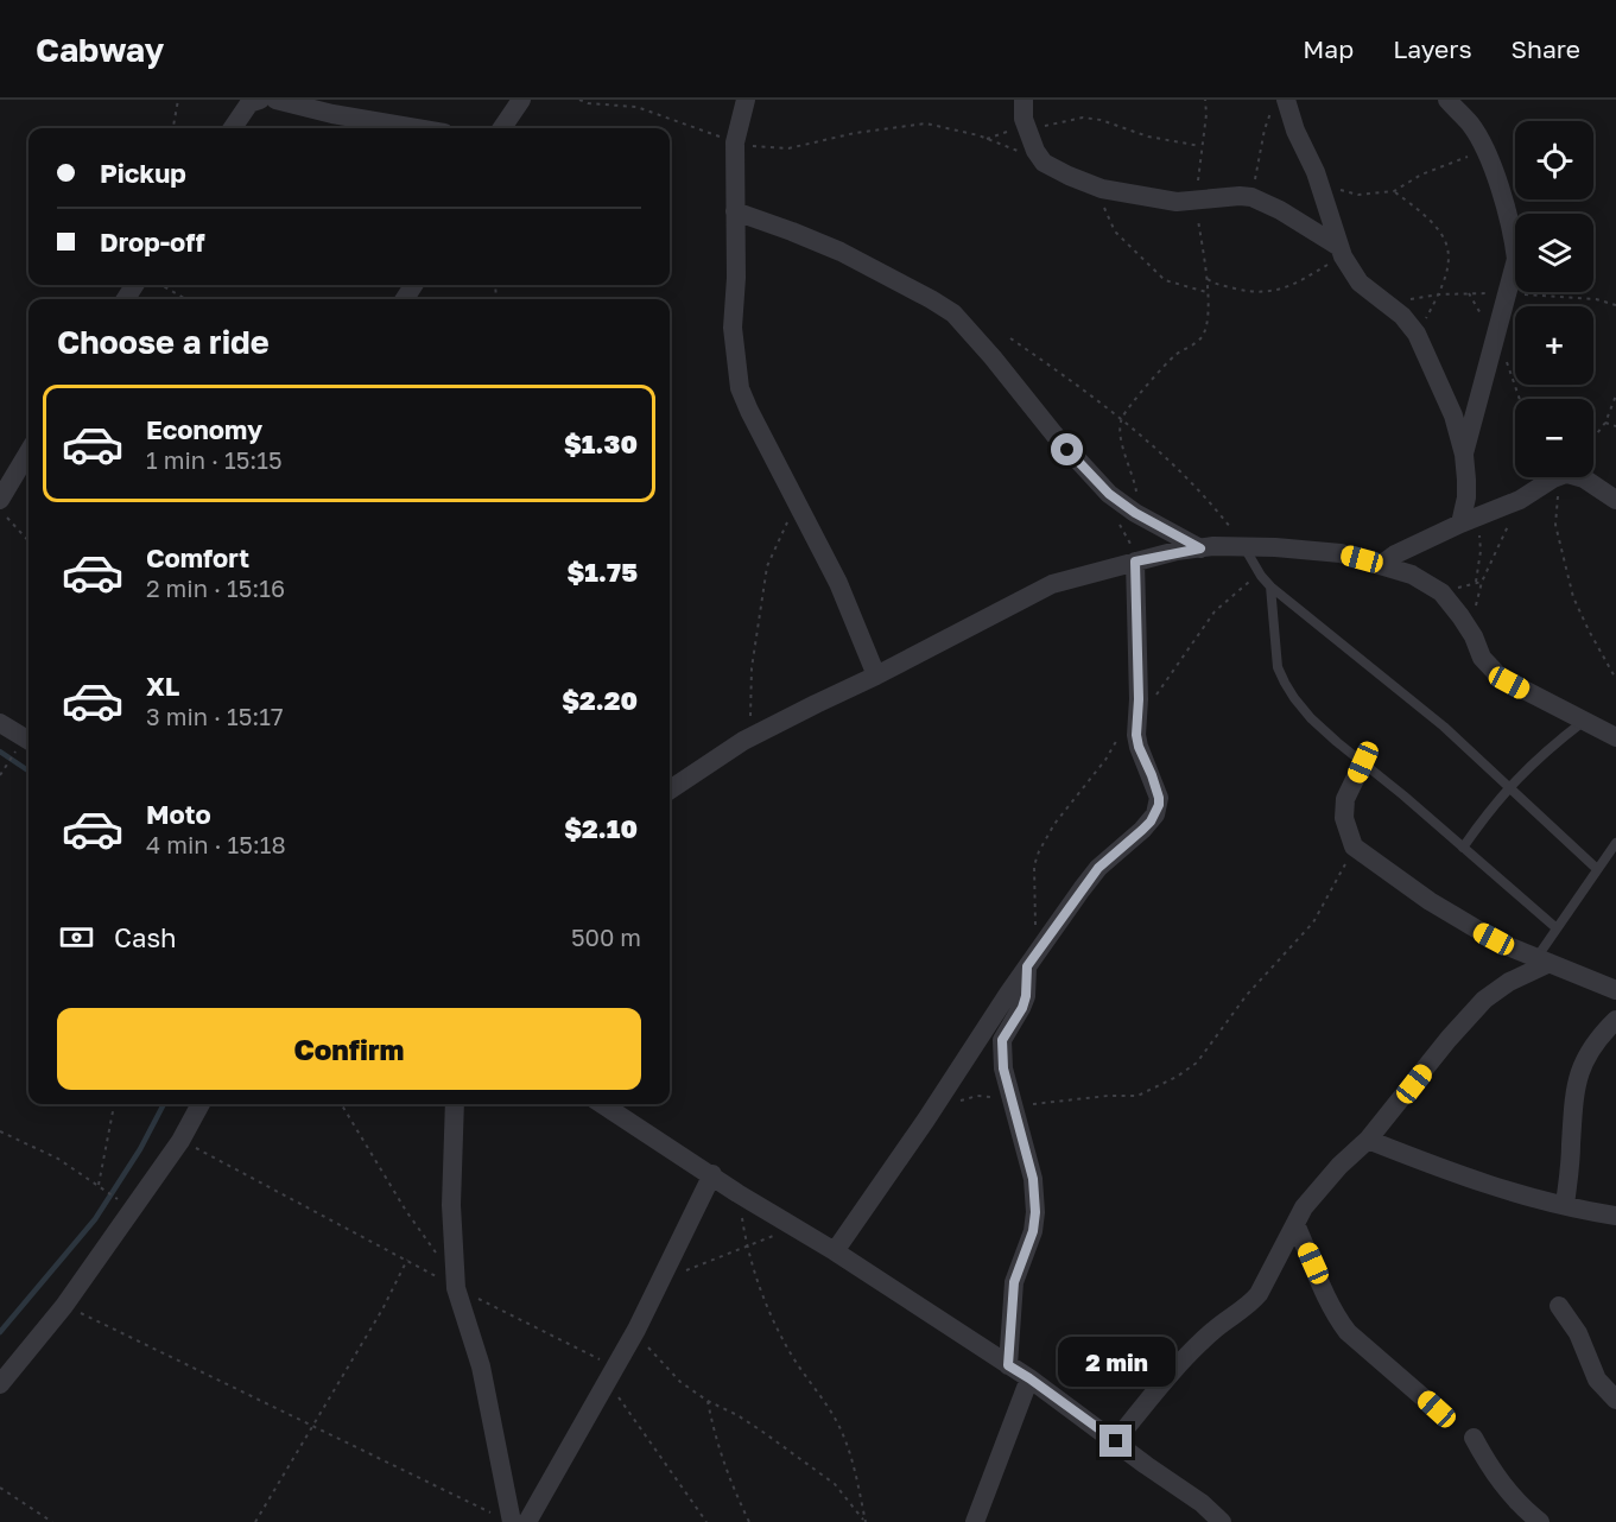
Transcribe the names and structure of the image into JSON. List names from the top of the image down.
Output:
{
  "page": {
    "header": "Cabway",
    "nav": ["Map", "Layers", "Share"],
    "map_buttons": ["+", "−"],
    "banner": ["Pickup", "Drop-off"],
    "heading": "Choose a ride",
    "list": [
      {
        "name": "Economy",
        "note": "1 min · 15:15",
        "value": "$1.30"
      },
      {
        "name": "Comfort",
        "note": "2 min · 15:16",
        "value": "$1.75"
      },
      {
        "name": "XL",
        "note": "3 min · 15:17",
        "value": "$2.20"
      },
      {
        "name": "Moto",
        "note": "4 min · 15:18",
        "value": "$2.10"
      }
    ],
    "pay": ["Cash", "500 m"],
    "buttons": "Confirm",
    "bubble": "2 min"
  }
}
